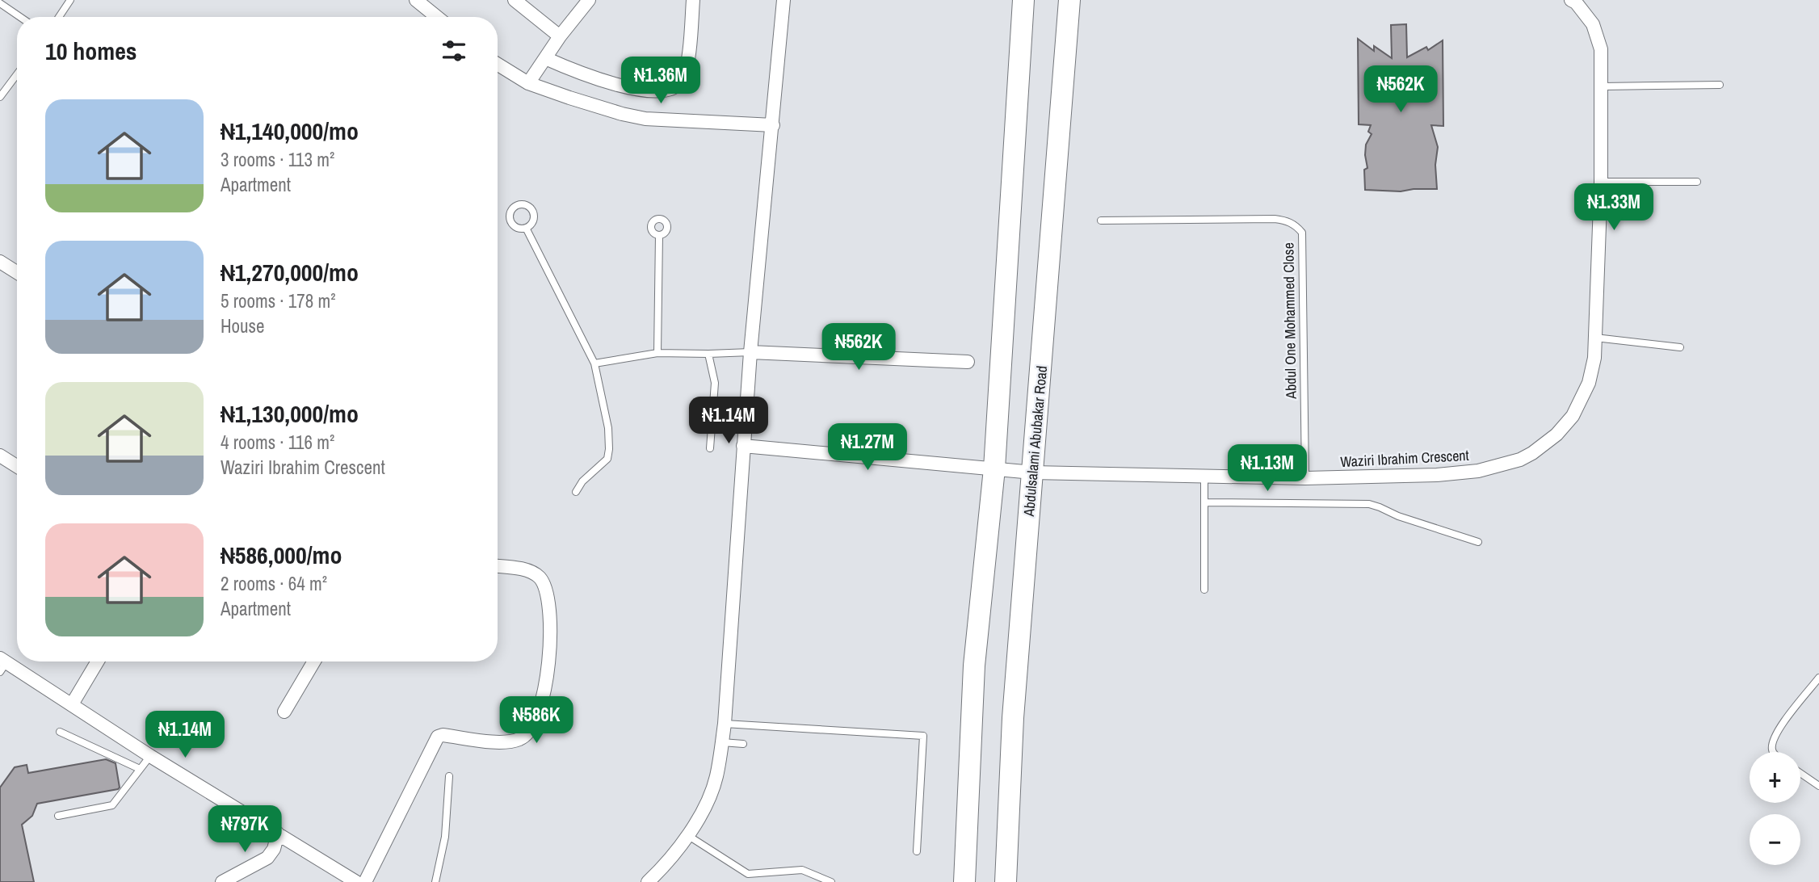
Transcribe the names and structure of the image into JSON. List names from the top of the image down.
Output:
{
  "streets": {
    "main road": ["Abdulsalami Abubakar Road"],
    "street": ["Waziri Ibrahim Crescent"],
    "lane": ["Abdul One Mohammed Close"]
  },
  "crossings": [
    ["Abdul One Mohammed Close", "Waziri Ibrahim Crescent"],
    ["Abdulsalami Abubakar Road", "Waziri Ibrahim Crescent"]
  ],
  "page": {
    "heading": "10 homes",
    "price": [
      "₦1.36M",
      "₦562K",
      "₦1.33M",
      "₦562K",
      "₦1.14M",
      "₦1.27M",
      "₦1.13M",
      "₦586K",
      "₦1.14M",
      "₦797K"
    ],
    "list": [
      {
        "name": "₦1,140,000/mo",
        "note": "3 rooms · 113 m² · Apartment"
      },
      {
        "name": "₦1,270,000/mo",
        "note": "5 rooms · 178 m² · House"
      },
      {
        "name": "₦1,130,000/mo",
        "note": "4 rooms · 116 m² · Waziri Ibrahim Crescent"
      },
      {
        "name": "₦586,000/mo",
        "note": "2 rooms · 64 m² · Apartment"
      }
    ],
    "map_buttons": ["+", "−"]
  }
}
